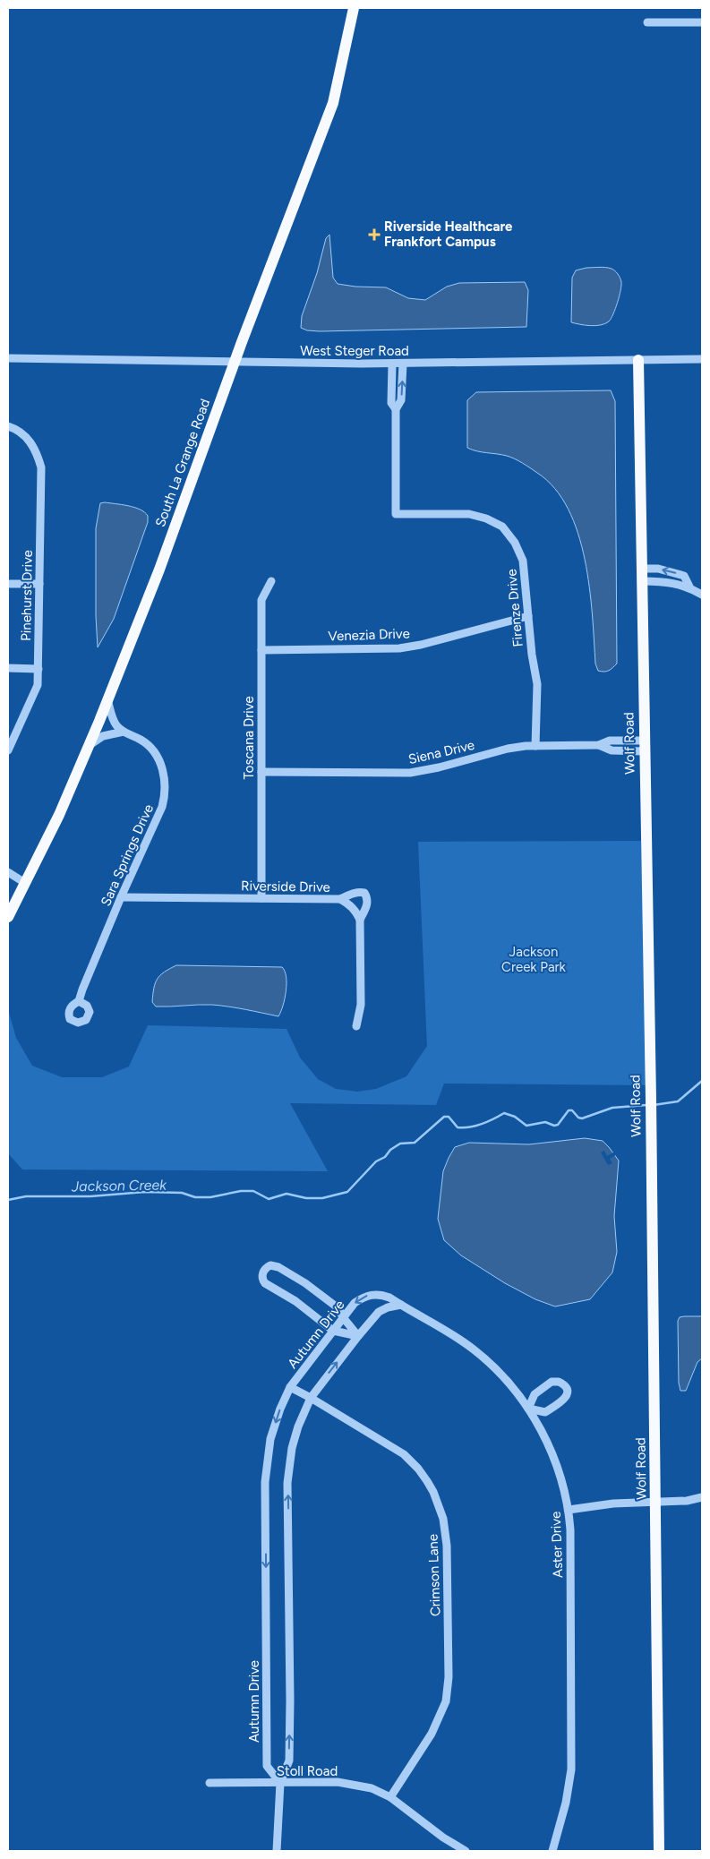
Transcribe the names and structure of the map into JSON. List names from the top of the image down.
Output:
{
  "streets": {
    "main road": ["South La Grange Road", "Wolf Road"],
    "street": [
      "West Steger Road",
      "Pinehurst Drive",
      "Firenze Drive",
      "Venezia Drive",
      "Toscana Drive",
      "Siena Drive",
      "Sara Springs Drive",
      "Riverside Drive",
      "Autumn Drive",
      "Aster Drive",
      "Crimson Lane",
      "Stoll Road"
    ]
  },
  "crossings": [
    ["West Steger Road", "South La Grange Road"],
    ["West Steger Road", "Firenze Drive"],
    ["West Steger Road", "Wolf Road"],
    ["South La Grange Road", "Sara Springs Drive"],
    ["Firenze Drive", "Venezia Drive"],
    ["Firenze Drive", "Siena Drive"],
    ["Venezia Drive", "Toscana Drive"],
    ["Toscana Drive", "Siena Drive"],
    ["Toscana Drive", "Riverside Drive"],
    ["Wolf Road", "Siena Drive"],
    ["Sara Springs Drive", "Riverside Drive"],
    ["Autumn Drive", "Aster Drive"],
    ["Autumn Drive", "Crimson Lane"],
    ["Autumn Drive", "Stoll Road"],
    ["Crimson Lane", "Stoll Road"]
  ],
  "water": ["Jackson Creek"],
  "parks": ["Jackson Creek Park"],
  "places": {
    "health": ["Riverside Healthcare Frankfort Campus"]
  }
}
